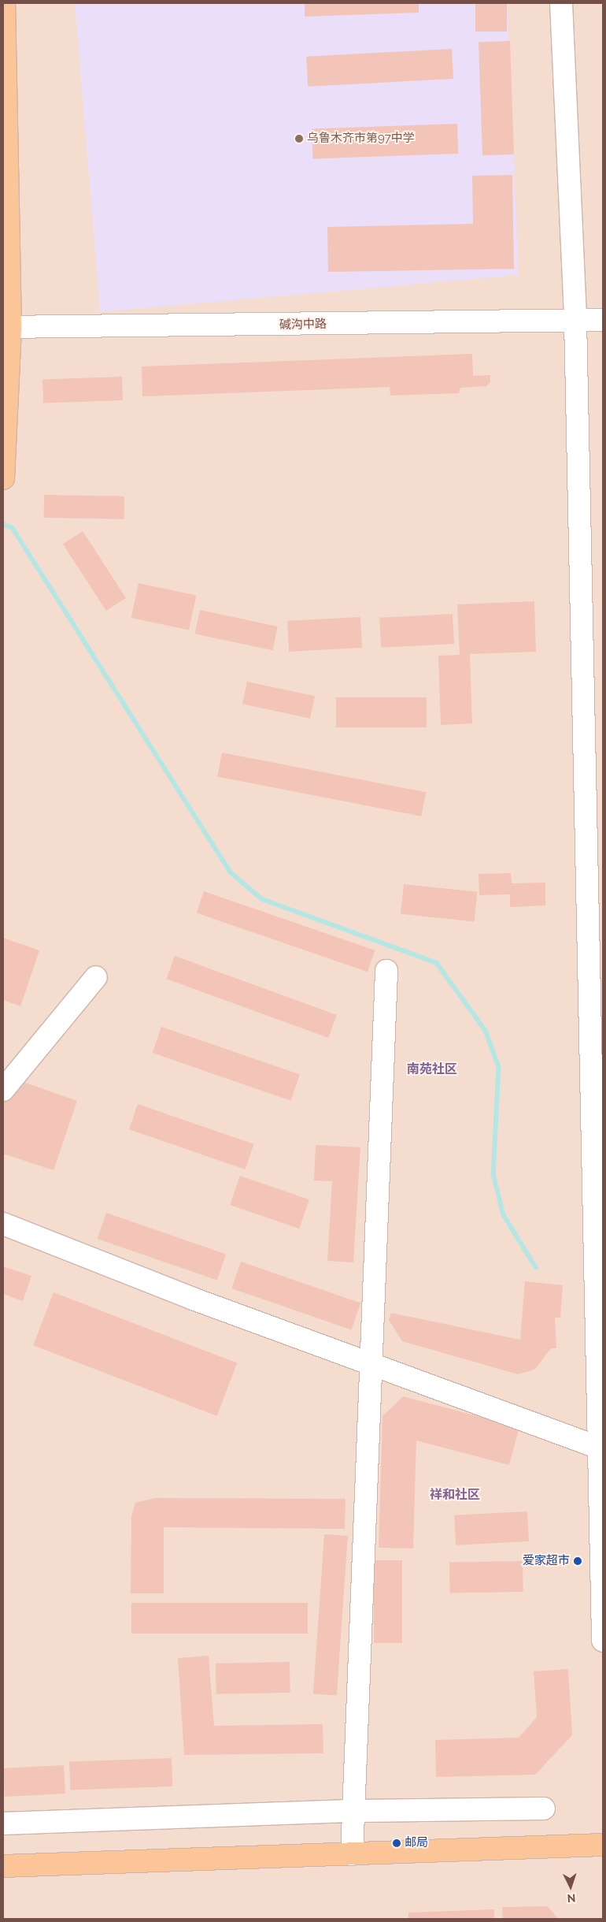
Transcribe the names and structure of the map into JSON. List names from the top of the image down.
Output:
{
  "streets": {
    "street": ["碱沟中路"]
  },
  "districts": ["南苑社区", "祥和社区"],
  "places": ["乌鲁木齐市第97中学", "爱家超市", "邮局"],
  "north": "bottom"
}
